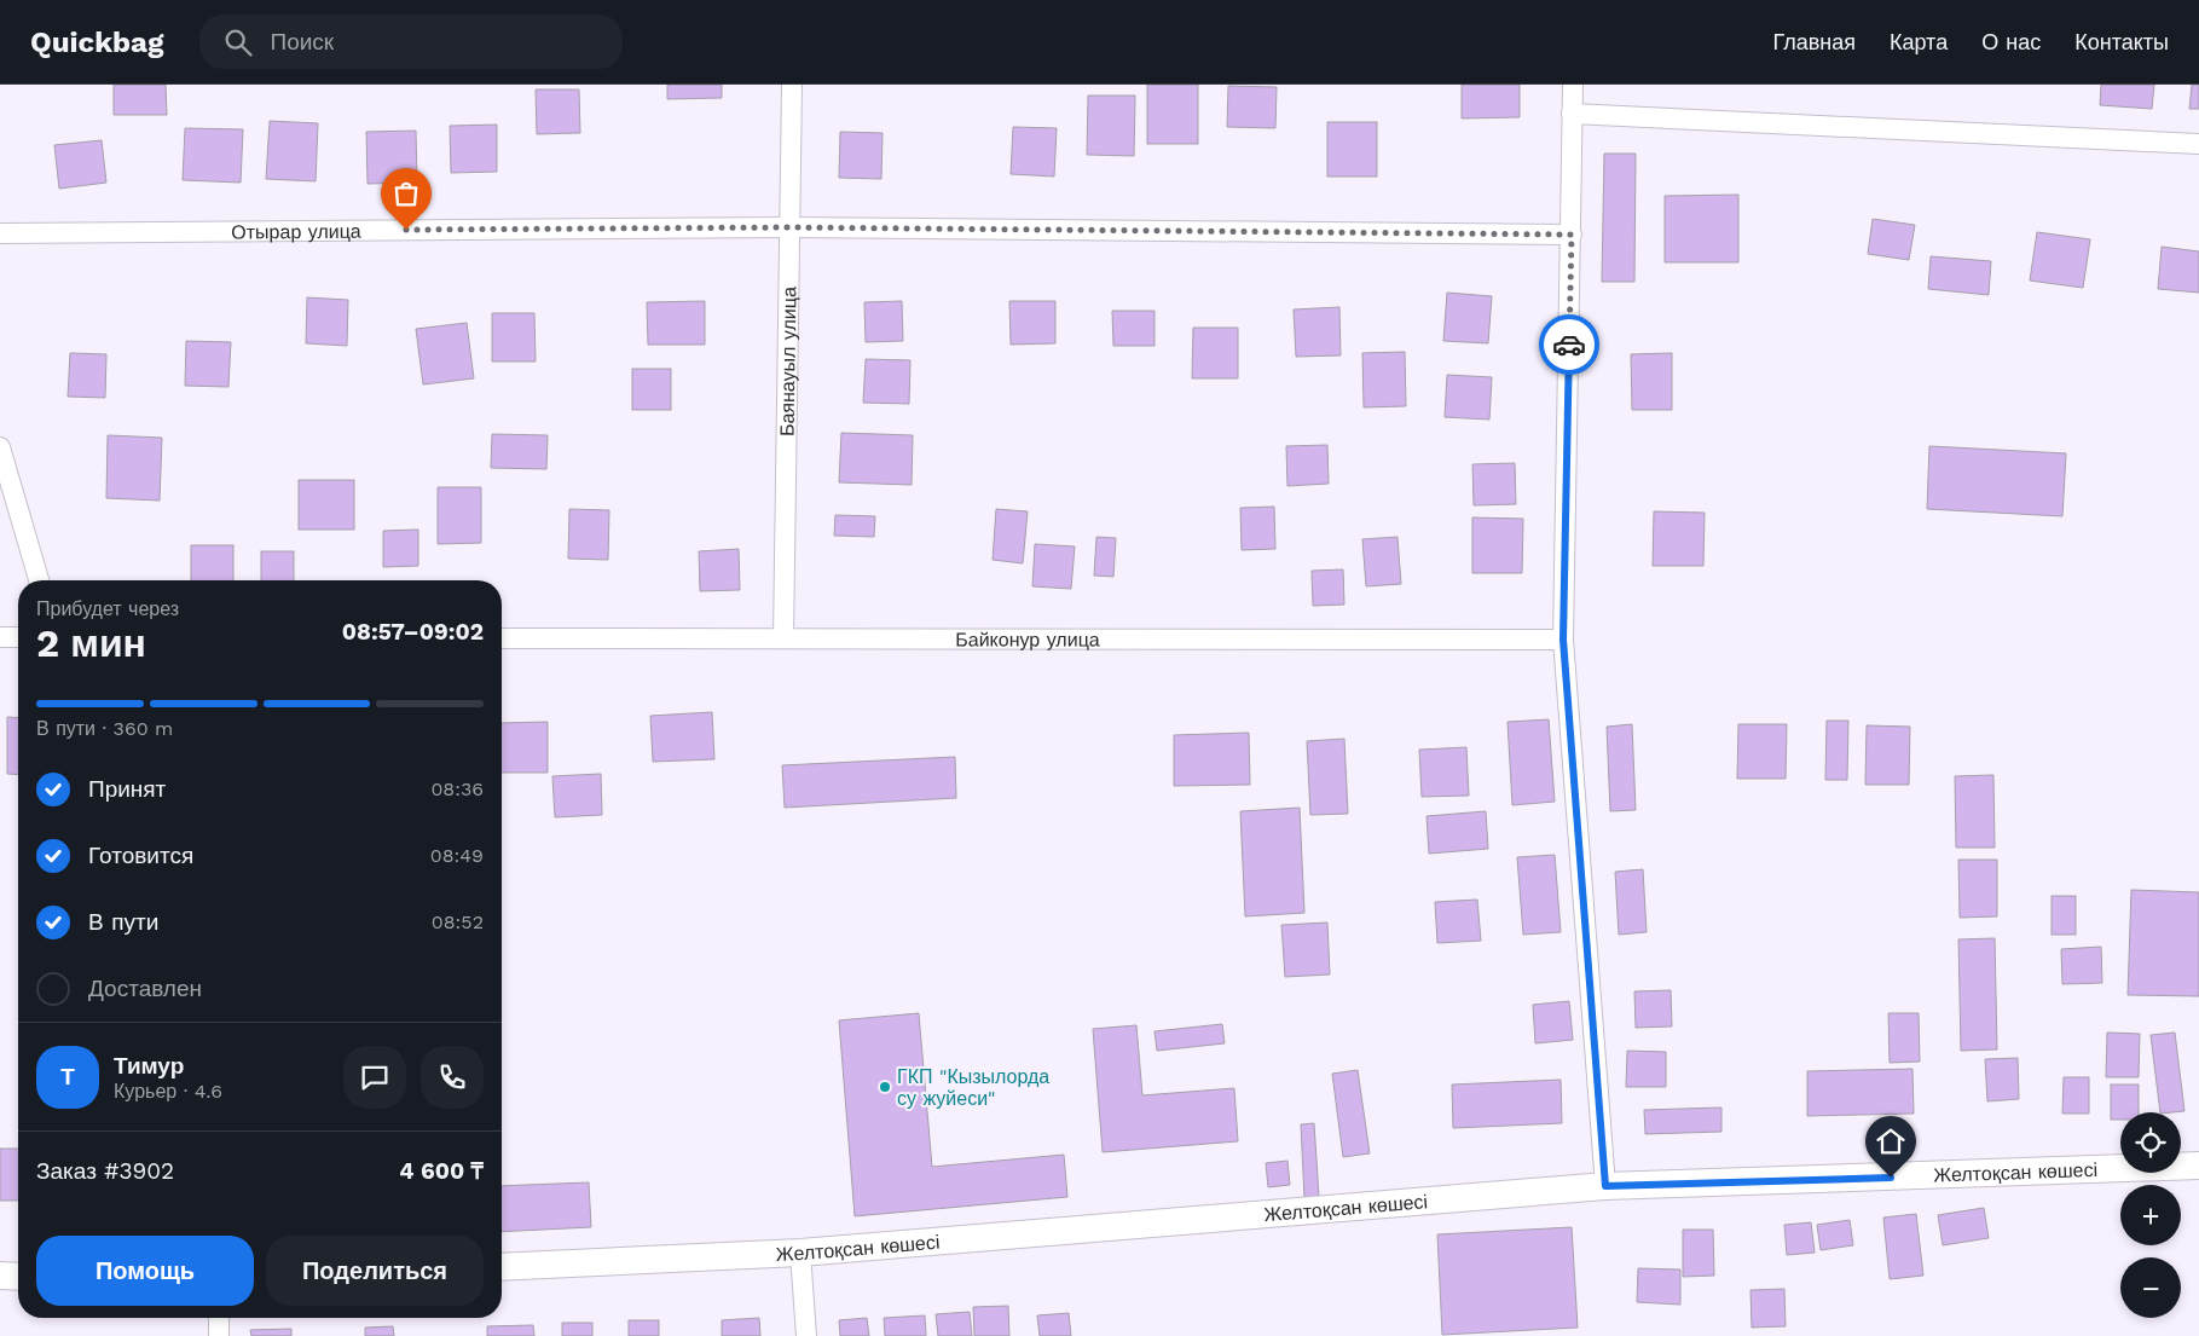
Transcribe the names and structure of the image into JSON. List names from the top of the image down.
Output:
{
  "streets": {
    "street": [
      "Отырар улица",
      "Баянауыл улица",
      "Байконур улица",
      "Желтоқсан көшесі"
    ]
  },
  "crossings": [
    ["Отырар улица", "Баянауыл улица"],
    ["Баянауыл улица", "Байконур улица"]
  ],
  "places": ["ГКП \"Кызылорда су жуйеси\""],
  "page": {
    "header": "Quickbag",
    "search": "Поиск",
    "nav": [
      "Главная",
      "Карта",
      "О нас",
      "Контакты"
    ],
    "heading": ["2 мин", "Прибудет через", "08:57–09:02"],
    "panel": [
      "Тимур",
      "Курьер · 4.6",
      "Заказ #3902",
      "4 600 ₸"
    ],
    "bar": "В пути · 360 m",
    "list": [
      ["Принят", "08:36"],
      ["Готовится", "08:49"],
      ["В пути", "08:52"],
      "Доставлен"
    ],
    "round": "Т",
    "map_buttons": ["+", "−"],
    "buttons": ["Помощь", "Поделиться"]
  }
}
